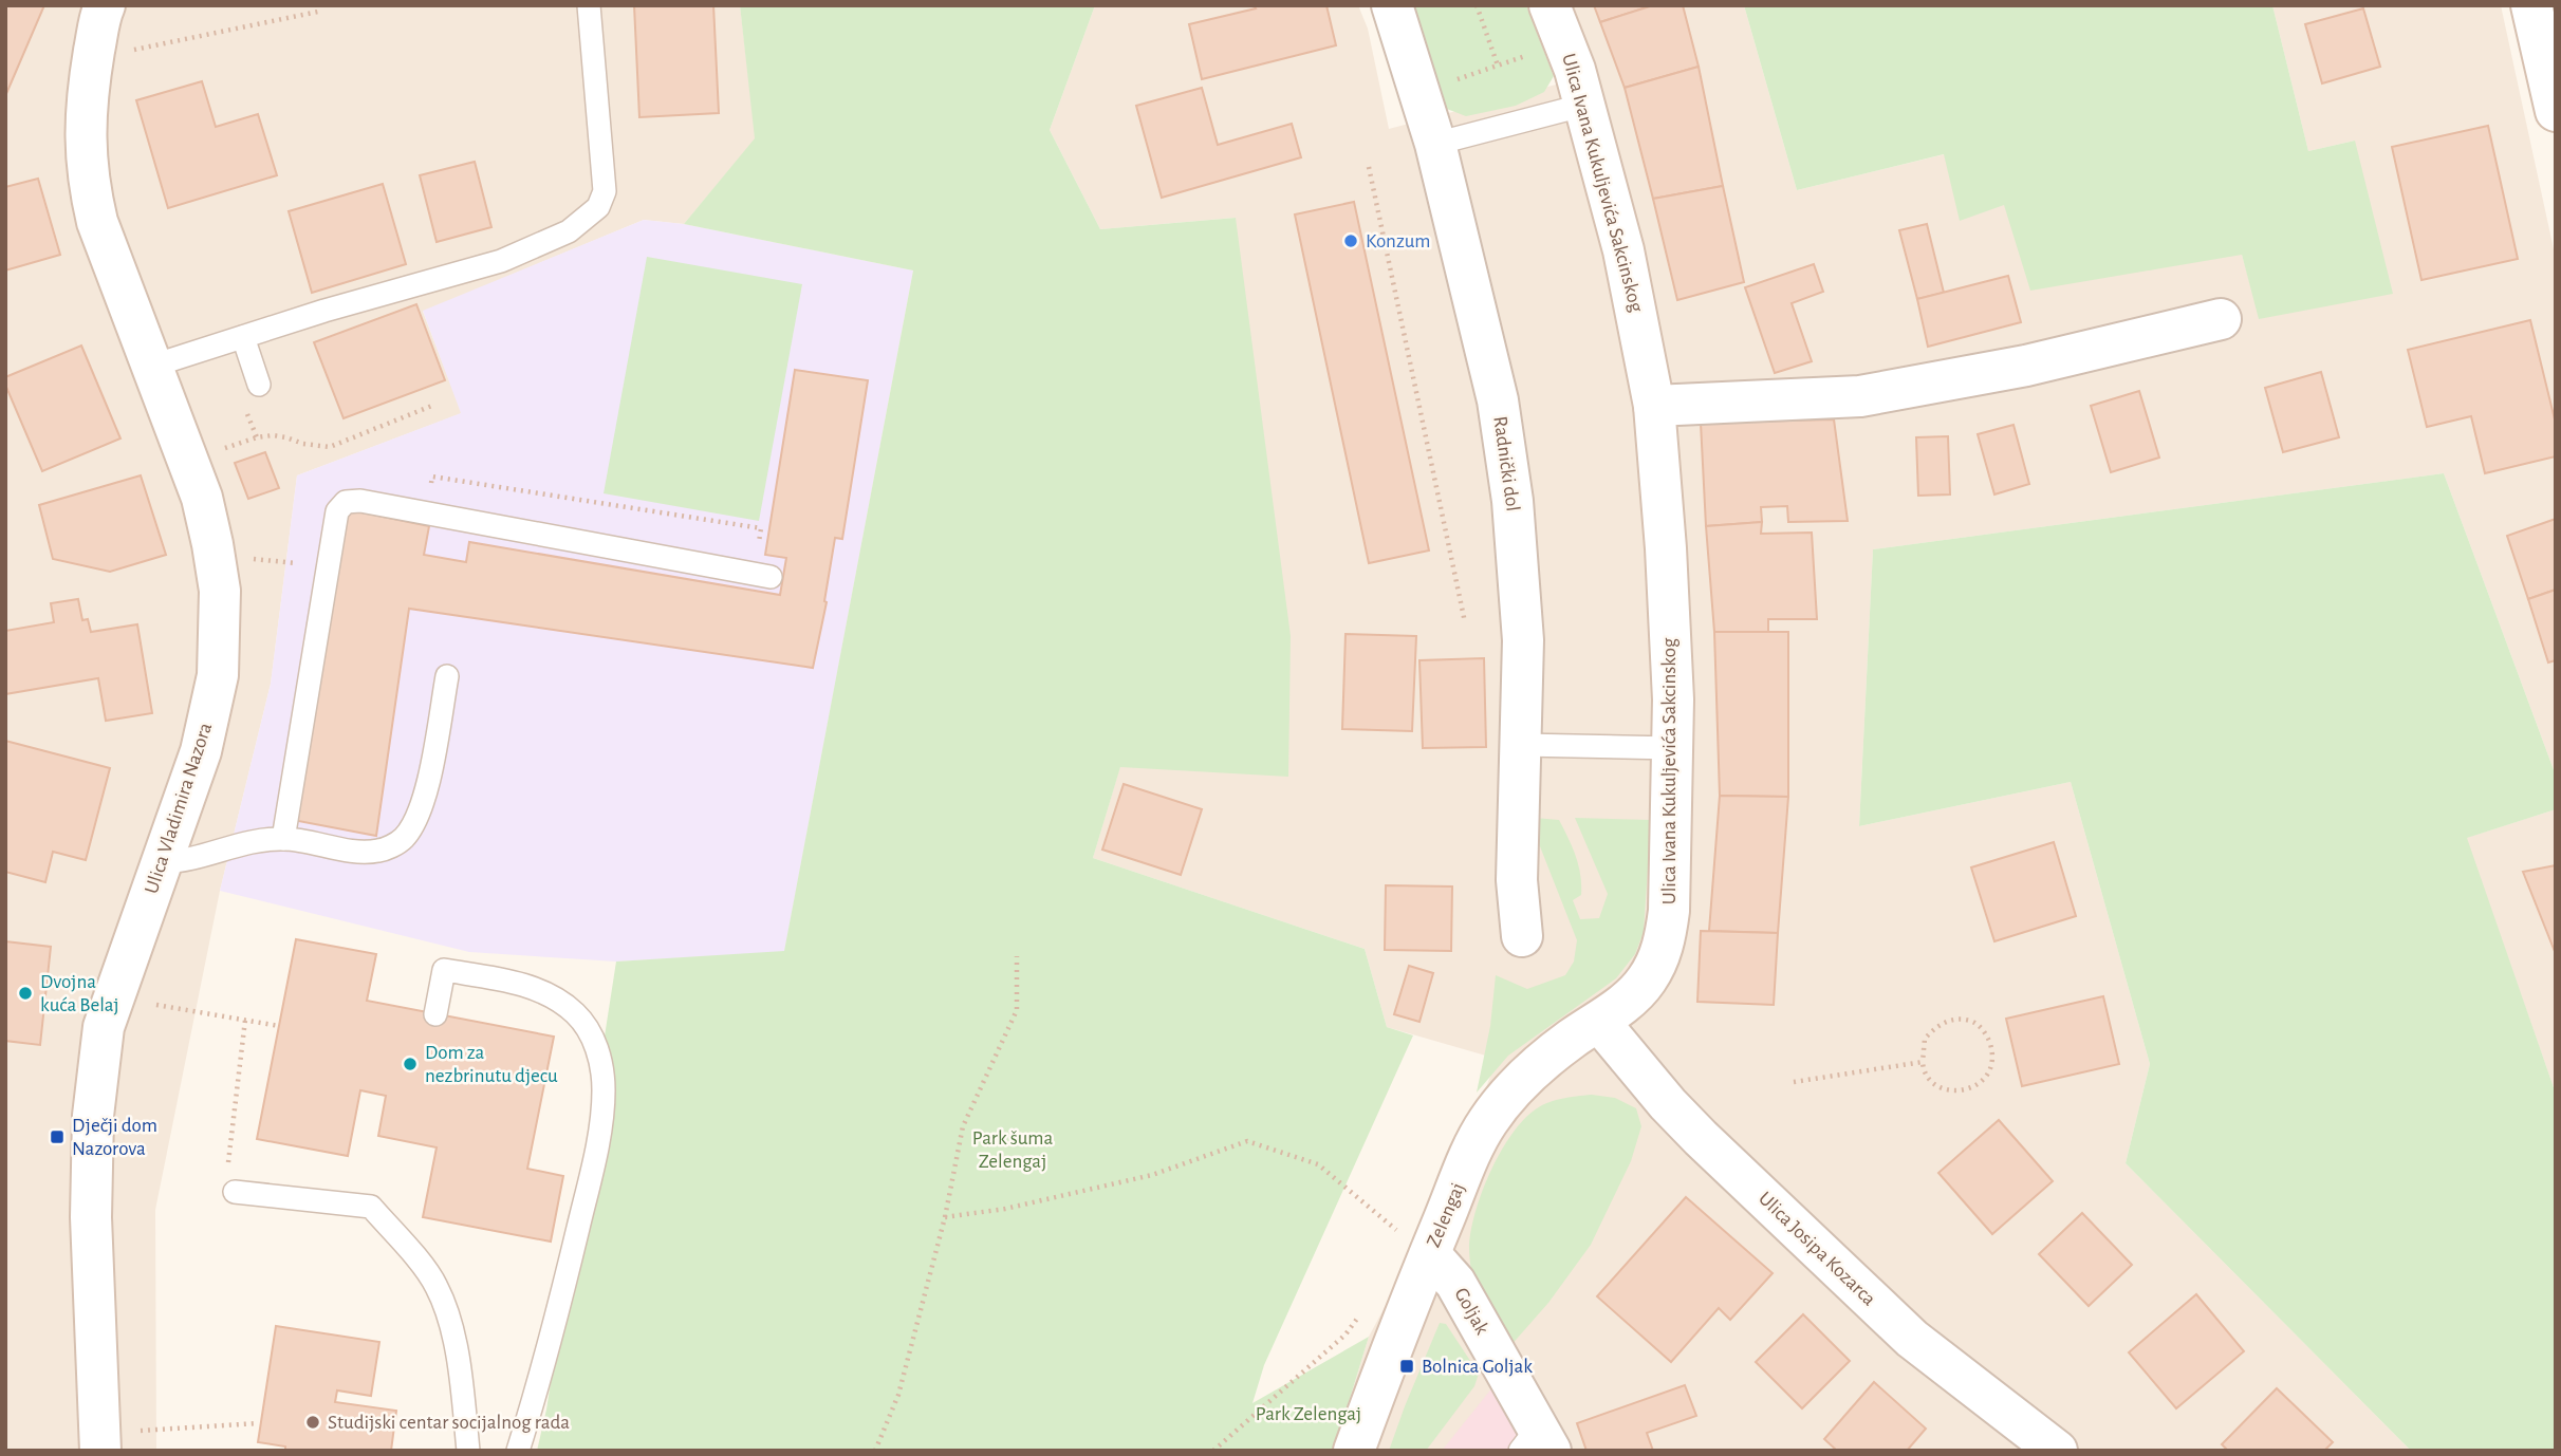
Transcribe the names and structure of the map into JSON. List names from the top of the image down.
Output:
{
  "streets": {
    "street": [
      "Ulica Ivana Kukuljevića Sakcinskog",
      "Radnički dol",
      "Ulica Vladimira Nazora",
      "Zelengaj",
      "Ulica Josipa Kozarca",
      "Goljak"
    ]
  },
  "crossings": [
    ["Ulica Ivana Kukuljevića Sakcinskog", "Zelengaj"],
    ["Ulica Ivana Kukuljevića Sakcinskog", "Ulica Josipa Kozarca"],
    ["Zelengaj", "Ulica Josipa Kozarca"],
    ["Zelengaj", "Goljak"]
  ],
  "parks": ["Park šuma Zelengaj", "Park Zelengaj"],
  "places": {
    "other": [
      "Konzum",
      "Dvojna kuća Belaj",
      "Dom za nezbrinutu djecu",
      "Studijski centar socijalnog rada"
    ],
    "transit": ["Dječji dom Nazorova", "Bolnica Goljak"]
  }
}
